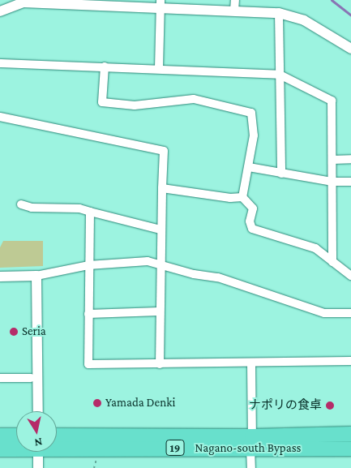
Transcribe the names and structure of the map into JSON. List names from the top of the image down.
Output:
{
  "streets": {
    "highway": ["19", "Nagano-south Bypass"]
  },
  "places": ["Seria", "Yamada Denki", "ナポリの食卓"],
  "north": "bottom"
}
